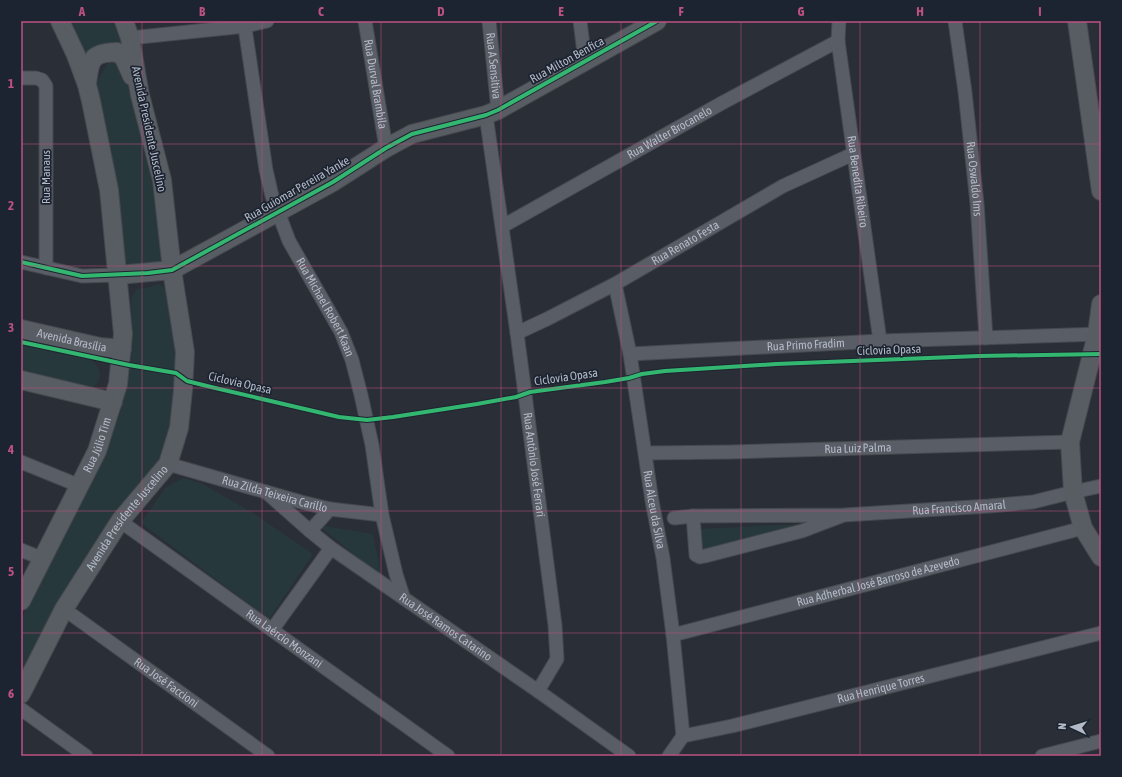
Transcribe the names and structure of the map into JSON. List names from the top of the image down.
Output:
{
  "streets": {
    "main road": [
      "Rua Milton Benfica",
      "Avenida Presidente Juscelino",
      "Rua Guiomar Pereira Yanke",
      "Avenida Brasília",
      "Rua Júlio Tim"
    ],
    "street": [
      "Rua A Sensitiva",
      "Rua Durval Brambila",
      "Rua Walter Brocanelo",
      "Rua Manaus",
      "Rua Oswaldo Ims",
      "Rua Benedita Ribeiro",
      "Rua Renato Festa",
      "Rua Michael Robert Kaan",
      "Rua Primo Fradim",
      "Rua Luiz Palma",
      "Rua Antônio José Ferrari",
      "Rua Zilda Teixeira Carillo",
      "Rua Francisco Amaral",
      "Rua Alceu da Silva",
      "Rua Adherbal José Barroso de Azevedo",
      "Rua José Ramos Catarino",
      "Rua Laércio Monzani",
      "Rua José Faccioni",
      "Rua Henrique Torres"
    ],
    "cycle path": ["Ciclovia Opasa"]
  },
  "crossings": [
    ["Rua Milton Benfica", "Rua A Sensitiva"],
    ["Rua Milton Benfica", "Rua Guiomar Pereira Yanke"],
    ["Rua Milton Benfica", "Rua Antônio José Ferrari"],
    ["Rua A Sensitiva", "Rua Guiomar Pereira Yanke"],
    ["Rua A Sensitiva", "Rua Antônio José Ferrari"],
    ["Rua Durval Brambila", "Rua Guiomar Pereira Yanke"],
    ["Avenida Presidente Juscelino", "Rua Guiomar Pereira Yanke"],
    ["Avenida Presidente Juscelino", "Rua Zilda Teixeira Carillo"],
    ["Avenida Presidente Juscelino", "Rua Laércio Monzani"],
    ["Avenida Presidente Juscelino", "Rua José Faccioni"],
    ["Rua Walter Brocanelo", "Rua Benedita Ribeiro"],
    ["Rua Walter Brocanelo", "Rua Antônio José Ferrari"],
    ["Rua Oswaldo Ims", "Rua Primo Fradim"],
    ["Rua Benedita Ribeiro", "Rua Renato Festa"],
    ["Rua Benedita Ribeiro", "Rua Primo Fradim"],
    ["Rua Guiomar Pereira Yanke", "Rua Michael Robert Kaan"],
    ["Rua Guiomar Pereira Yanke", "Rua Júlio Tim"],
    ["Rua Guiomar Pereira Yanke", "Rua Antônio José Ferrari"],
    ["Rua Renato Festa", "Rua Antônio José Ferrari"],
    ["Rua Renato Festa", "Rua Alceu da Silva"],
    ["Rua Michael Robert Kaan", "Rua Zilda Teixeira Carillo"],
    ["Rua Michael Robert Kaan", "Rua José Ramos Catarino"],
    ["Avenida Brasília", "Rua Júlio Tim"],
    ["Rua Primo Fradim", "Rua Alceu da Silva"],
    ["Rua Luiz Palma", "Rua Alceu da Silva"],
    ["Rua Antônio José Ferrari", "Rua José Ramos Catarino"],
    ["Rua Zilda Teixeira Carillo", "Rua José Ramos Catarino"],
    ["Rua Alceu da Silva", "Rua Adherbal José Barroso de Azevedo"],
    ["Rua Alceu da Silva", "Rua Henrique Torres"]
  ],
  "north": "left",
  "grid": {
    "columns": [
      "A",
      "B",
      "C",
      "D",
      "E",
      "F",
      "G",
      "H",
      "I"
    ],
    "rows": [
      "1",
      "2",
      "3",
      "4",
      "5",
      "6"
    ]
  }
}
